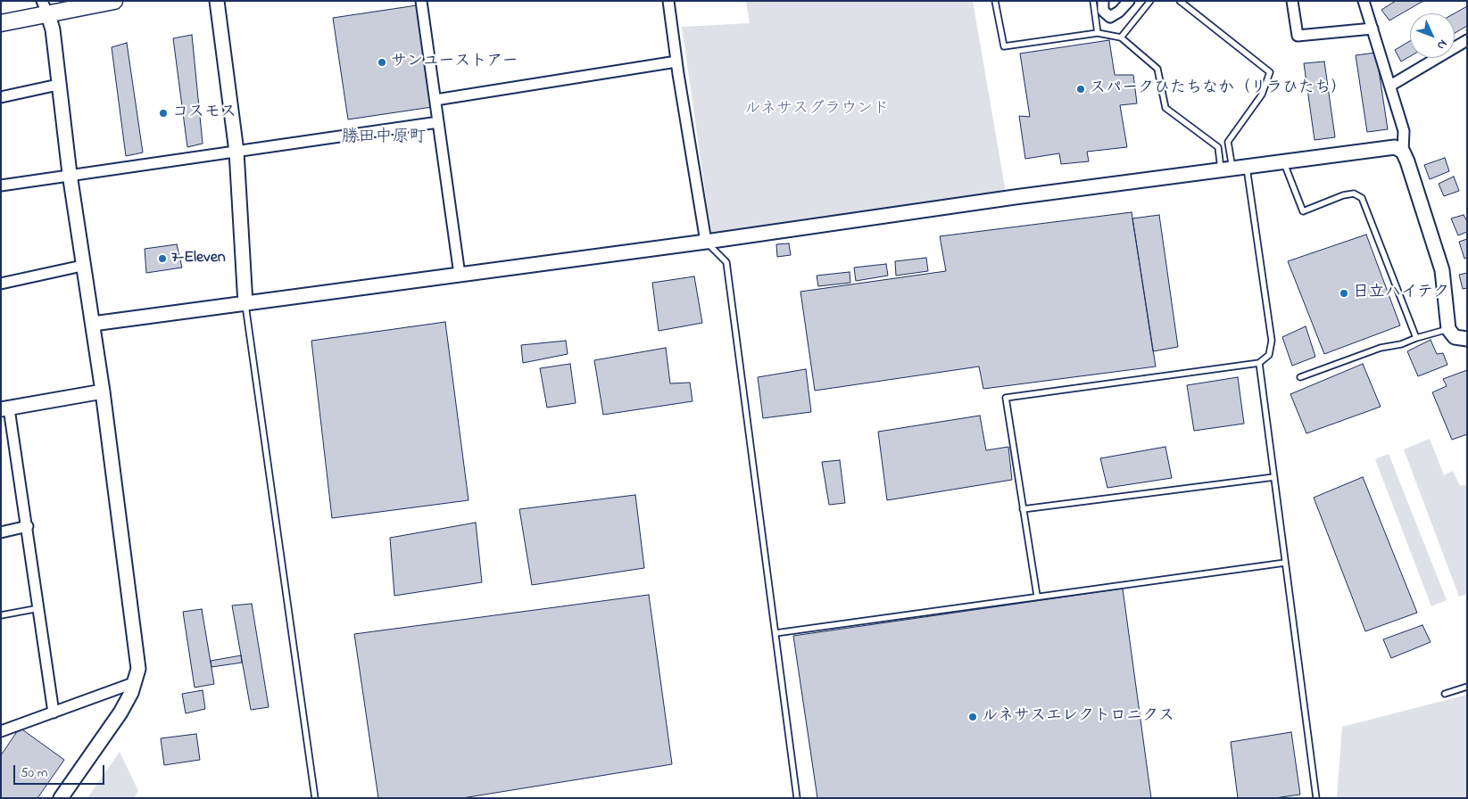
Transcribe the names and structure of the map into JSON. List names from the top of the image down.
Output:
{
  "districts": ["勝田中原町"],
  "parks": ["ルネサスグラウンド"],
  "places": [
    "サンユーストアー",
    "スパークひたちなか（リラひたち）",
    "コスモス",
    "7-Eleven",
    "日立ハイテク",
    "ルネサスエレクトロニクス"
  ],
  "scale_bar": "50 m",
  "north": "bottom right"
}
